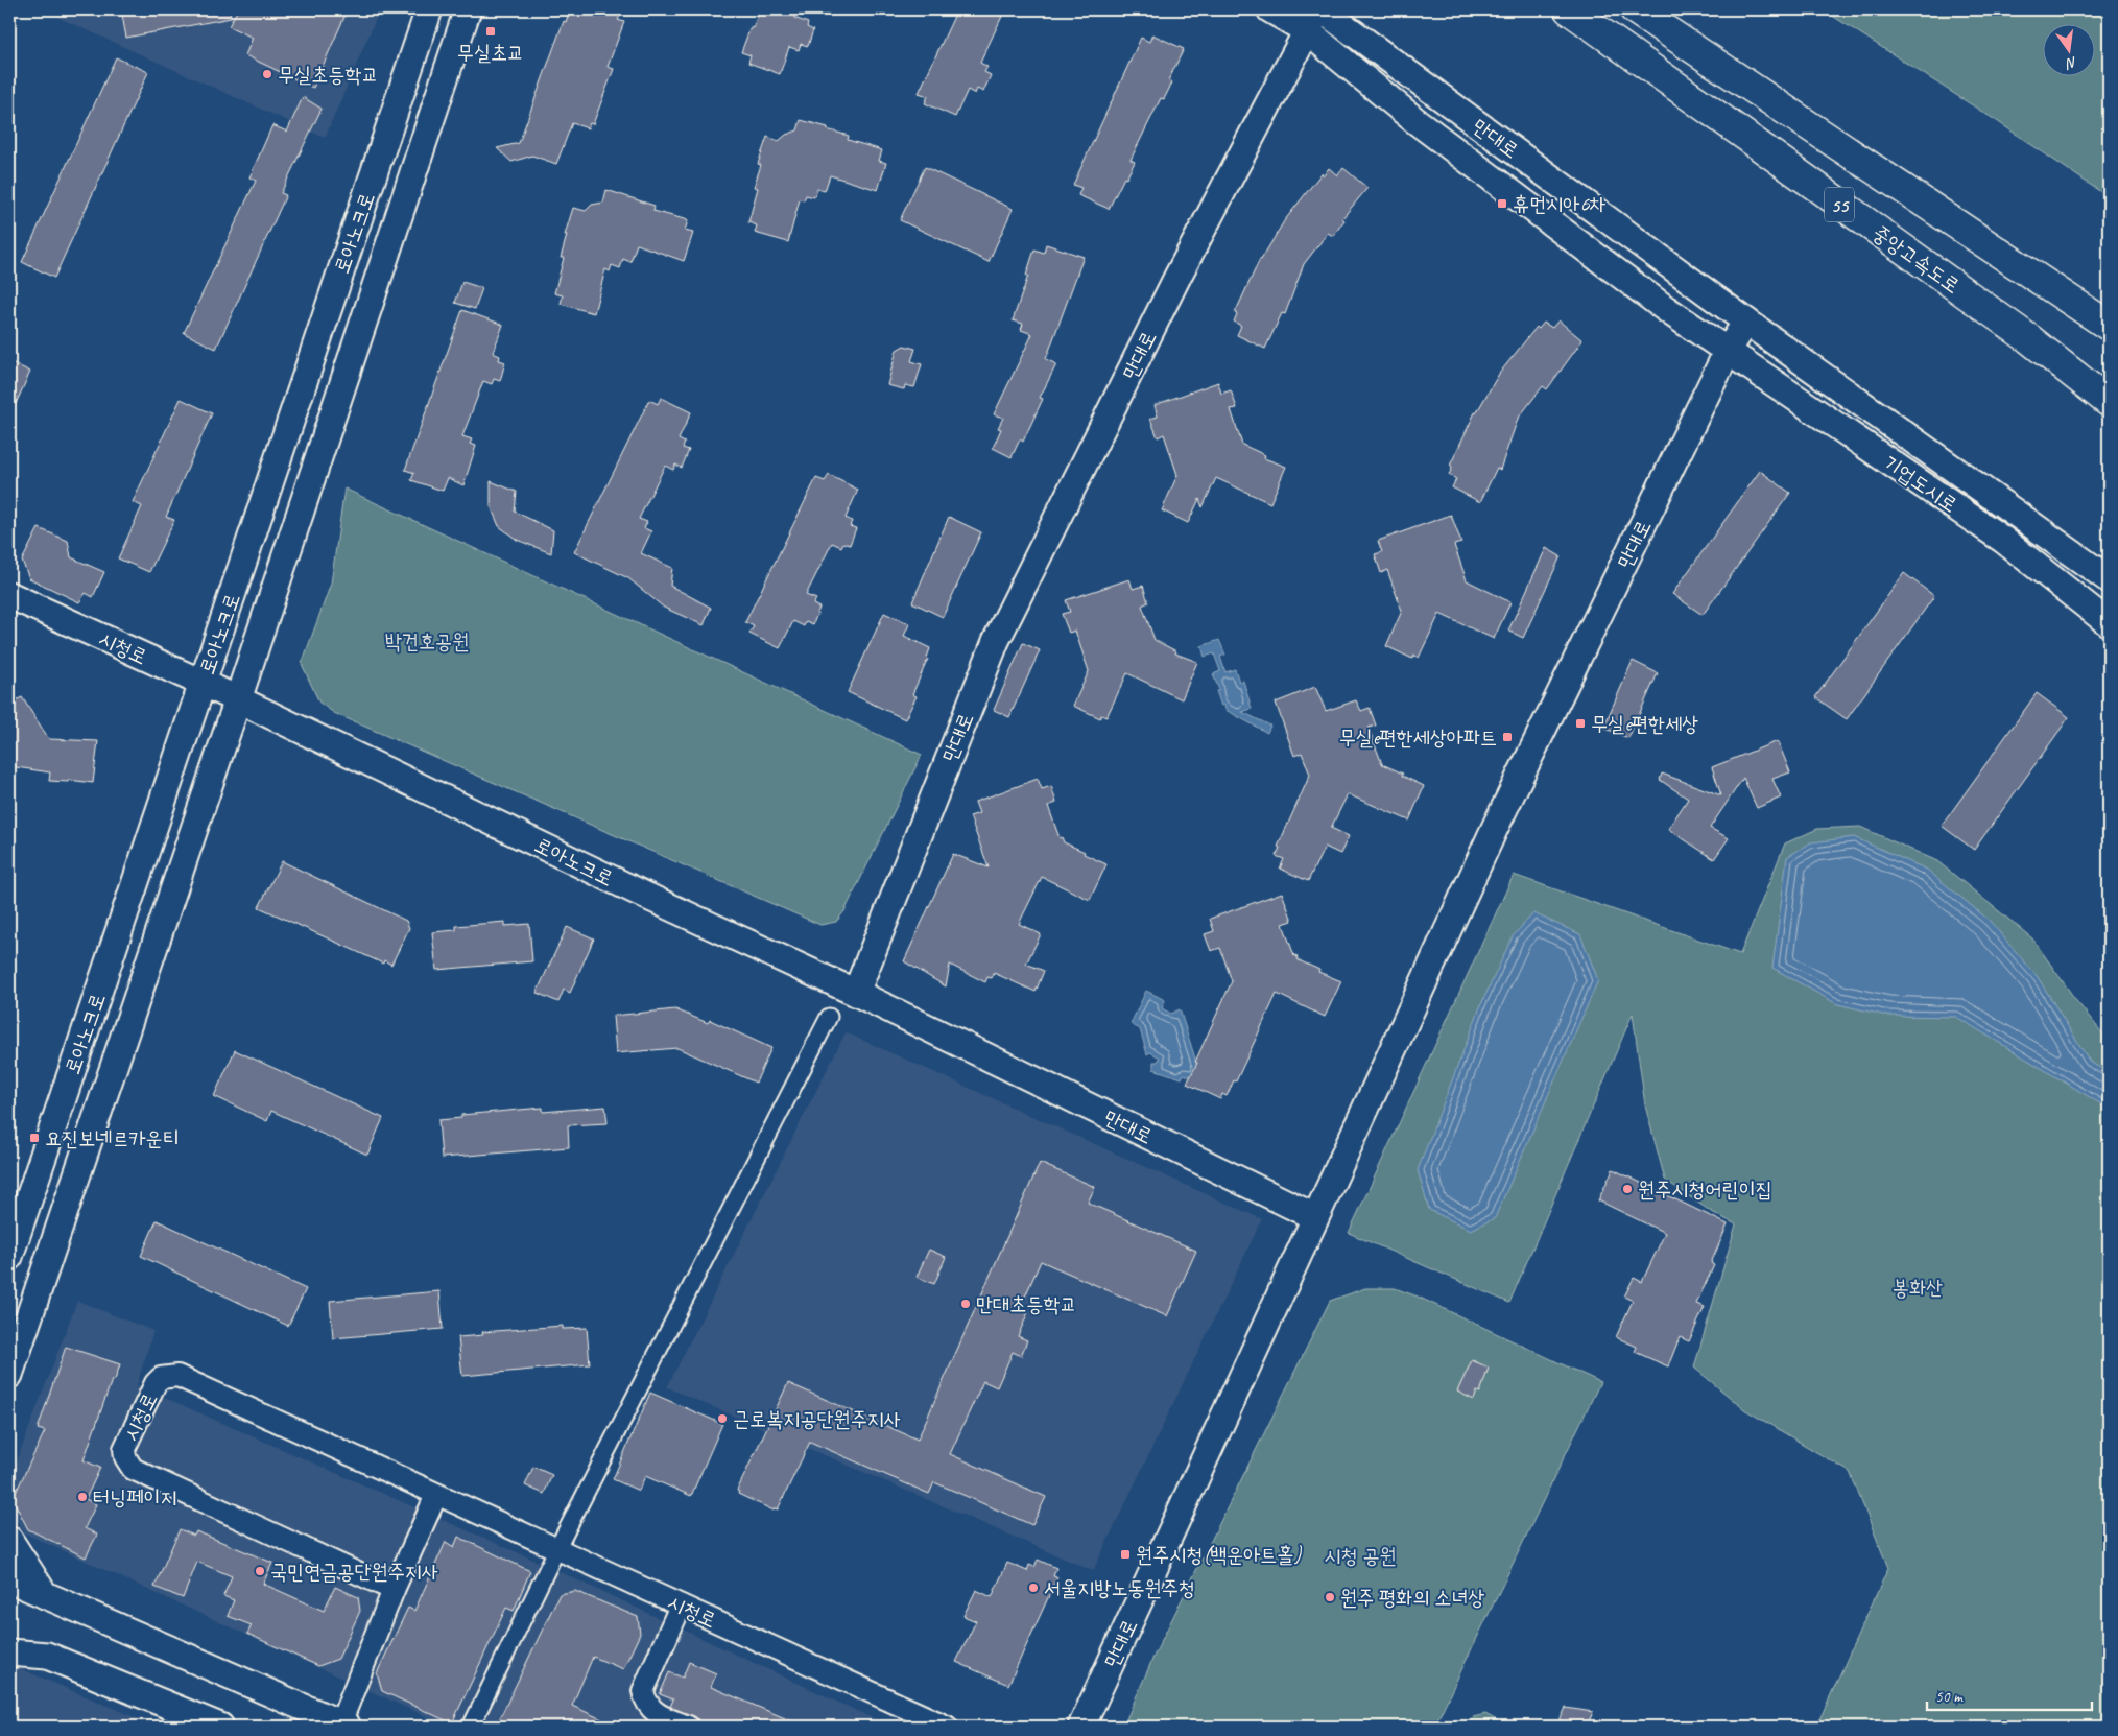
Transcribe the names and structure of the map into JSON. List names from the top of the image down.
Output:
{
  "streets": {
    "highway": ["55", "중앙고속도로"],
    "street": [
      "만대로",
      "로아노크로",
      "기업도시로",
      "시청로"
    ]
  },
  "crossings": [
    ["만대로", "로아노크로"],
    ["만대로", "기업도시로"],
    ["로아노크로", "시청로"]
  ],
  "parks": ["박건호공원", "봉화산", "시청 공원"],
  "places": {
    "transit": [
      "무실초교",
      "휴먼시아6차",
      "무실e편한세상",
      "무실e편한세상아파트",
      "요진보네르카운티",
      "원주시청(백운아트홀)"
    ],
    "other": [
      "무실초등학교",
      "원주시청어린이집",
      "만대초등학교",
      "근로복지공단원주지사",
      "터닝페이지",
      "국민연금공단원주지사",
      "서울지방노동원주청",
      "원주 평화의 소녀상"
    ]
  },
  "scale_bar": "50 m",
  "north": "bottom"
}
